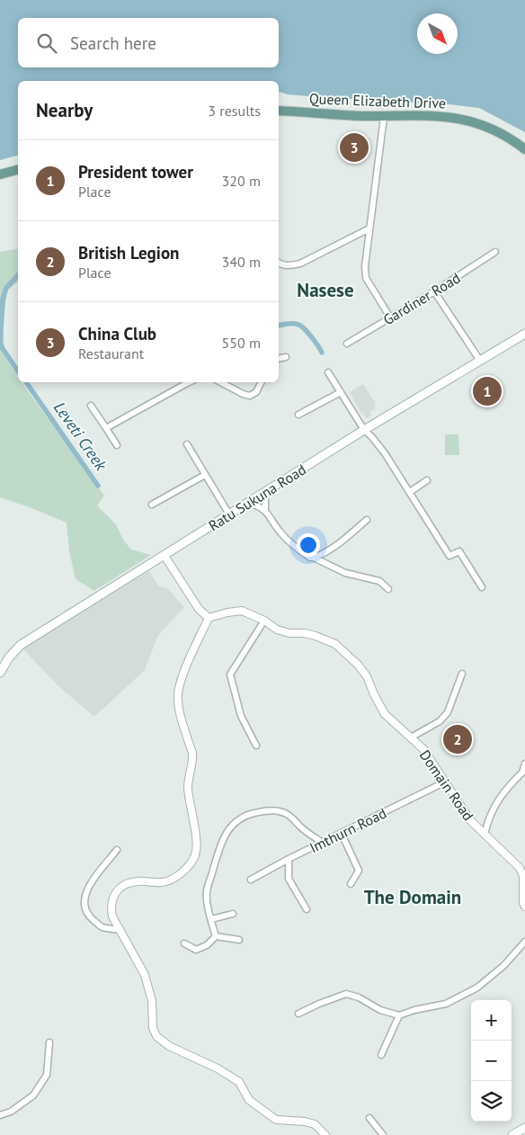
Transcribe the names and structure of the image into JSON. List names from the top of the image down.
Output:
{
  "streets": {
    "main road": ["Queen Elizabeth Drive", "Ratu Sukuna Road"],
    "street": ["Gardiner Road", "Domain Road", "Imthurn Road"]
  },
  "crossings": [
    ["Domain Road", "Imthurn Road"]
  ],
  "districts": ["Nasese", "The Domain"],
  "water": ["Leveti Creek"],
  "north": "bottom right",
  "page": {
    "search": "Search here",
    "heading": ["Nearby", "3 results"],
    "pins": ["3", "1", "2"],
    "list": [
      {
        "mark": "1",
        "name": "President tower",
        "note": "Place",
        "value": "320 m"
      },
      {
        "mark": "2",
        "name": "British Legion",
        "note": "Place",
        "value": "340 m"
      },
      {
        "mark": "3",
        "name": "China Club",
        "note": "Restaurant",
        "value": "550 m"
      }
    ],
    "map_buttons": ["+", "−"]
  }
}
